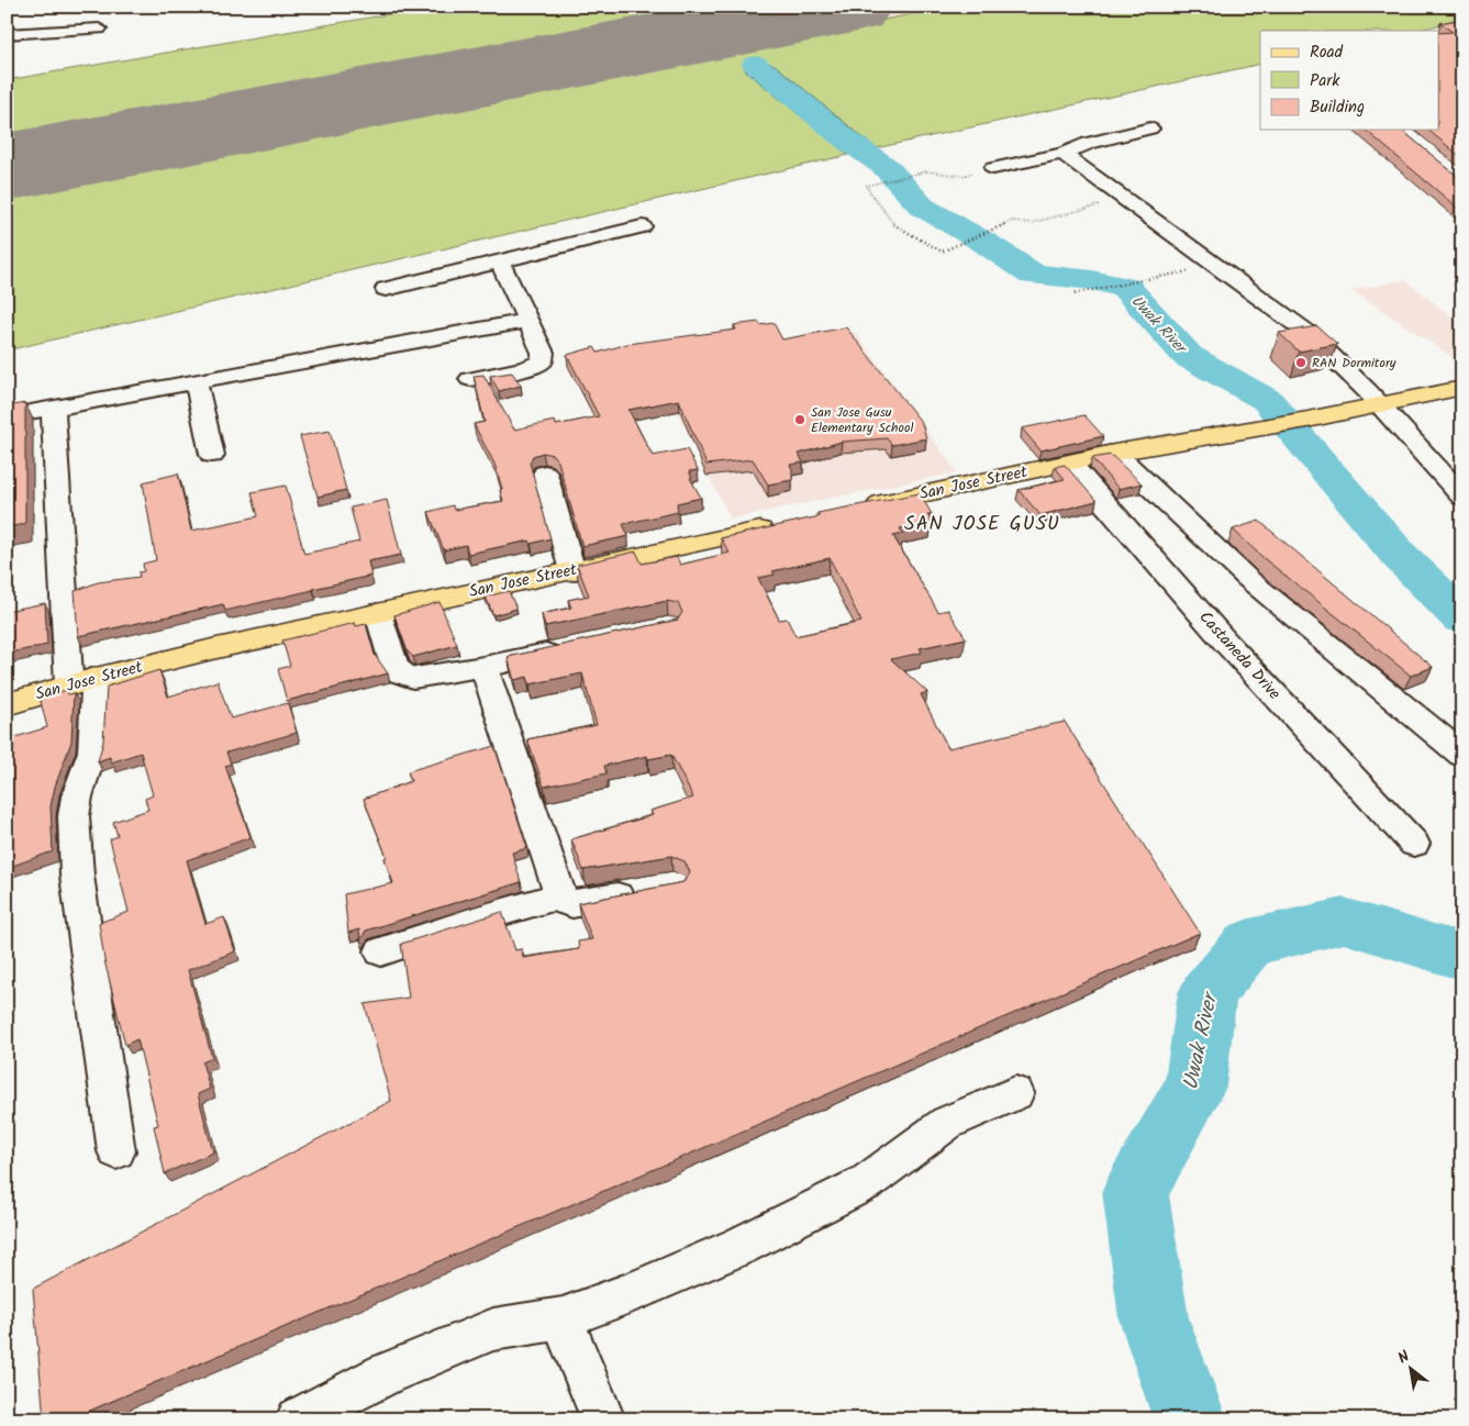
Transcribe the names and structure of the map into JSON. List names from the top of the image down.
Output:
{
  "streets": {
    "main road": ["San Jose Street"],
    "street": ["Castaneda Drive"]
  },
  "crossings": [
    ["San Jose Street", "Castaneda Drive"]
  ],
  "districts": ["SAN JOSE GUSU"],
  "water": ["Uwak River"],
  "places": ["RAN Dormitory", "San Jose Gusu Elementary School"],
  "legend": ["Road", "Park", "Building"],
  "north": "top left"
}
